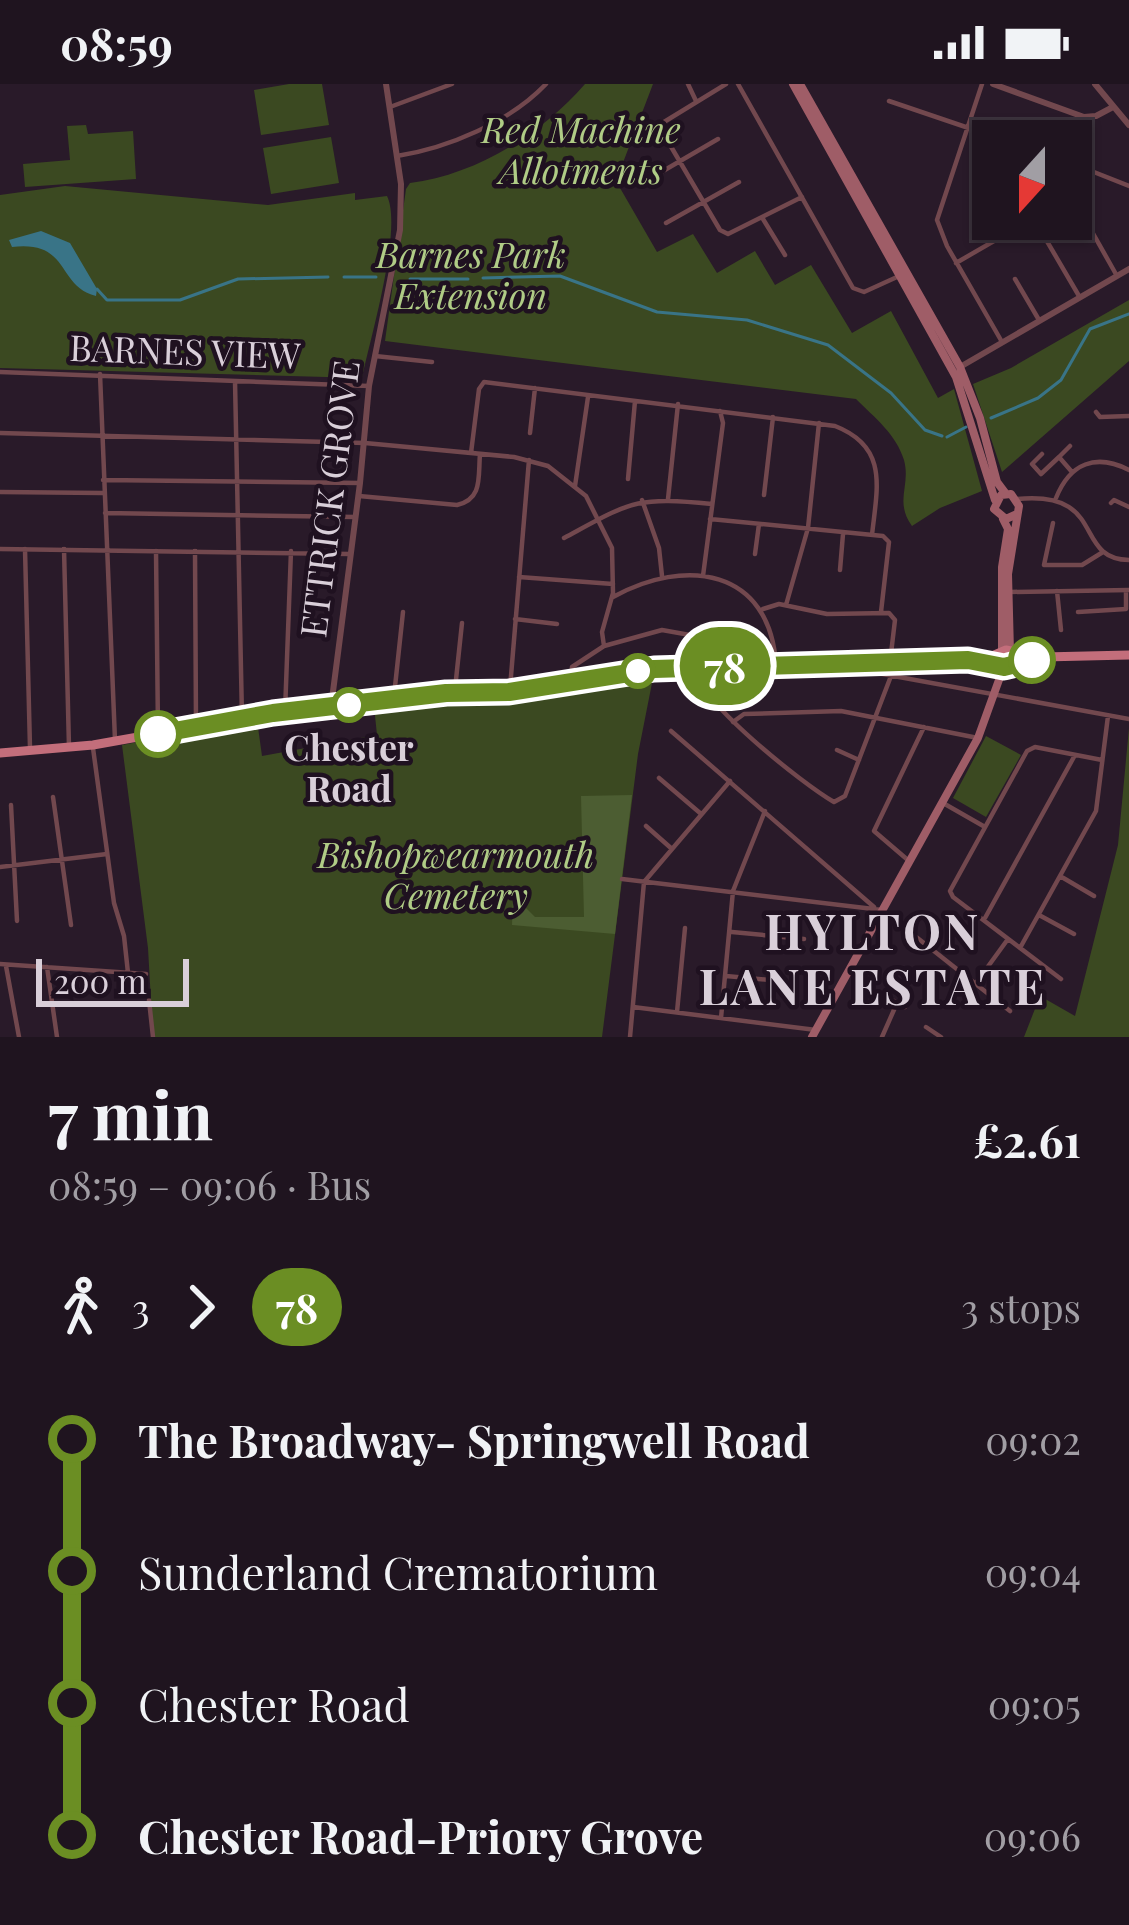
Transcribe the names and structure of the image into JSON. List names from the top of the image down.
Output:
{
  "streets": {
    "street": ["BARNES VIEW", "ETTRICK GROVE"]
  },
  "crossings": [
    ["BARNES VIEW", "ETTRICK GROVE"]
  ],
  "districts": ["HYLTON LANE ESTATE"],
  "parks": ["Red Machine Allotments", "Barnes Park Extension", "Bishopwearmouth Cemetery"],
  "places": ["Chester Road"],
  "lines": ["bus line 78"],
  "scale_bar": "200 m",
  "north": "bottom",
  "page": {
    "status": "08:59",
    "on_map": "78",
    "scale": "200 m",
    "heading": ["7 min", "08:59 – 09:06 · Bus", "£2.61"],
    "legs": ["3", "78", "3 stops"],
    "list": [
      {
        "name": "The Broadway- Springwell Road",
        "value": "09:02"
      },
      {
        "name": "Sunderland Crematorium",
        "value": "09:04"
      },
      {
        "name": "Chester Road",
        "value": "09:05"
      },
      {
        "name": "Chester Road-Priory Grove",
        "value": "09:06"
      }
    ]
  }
}
